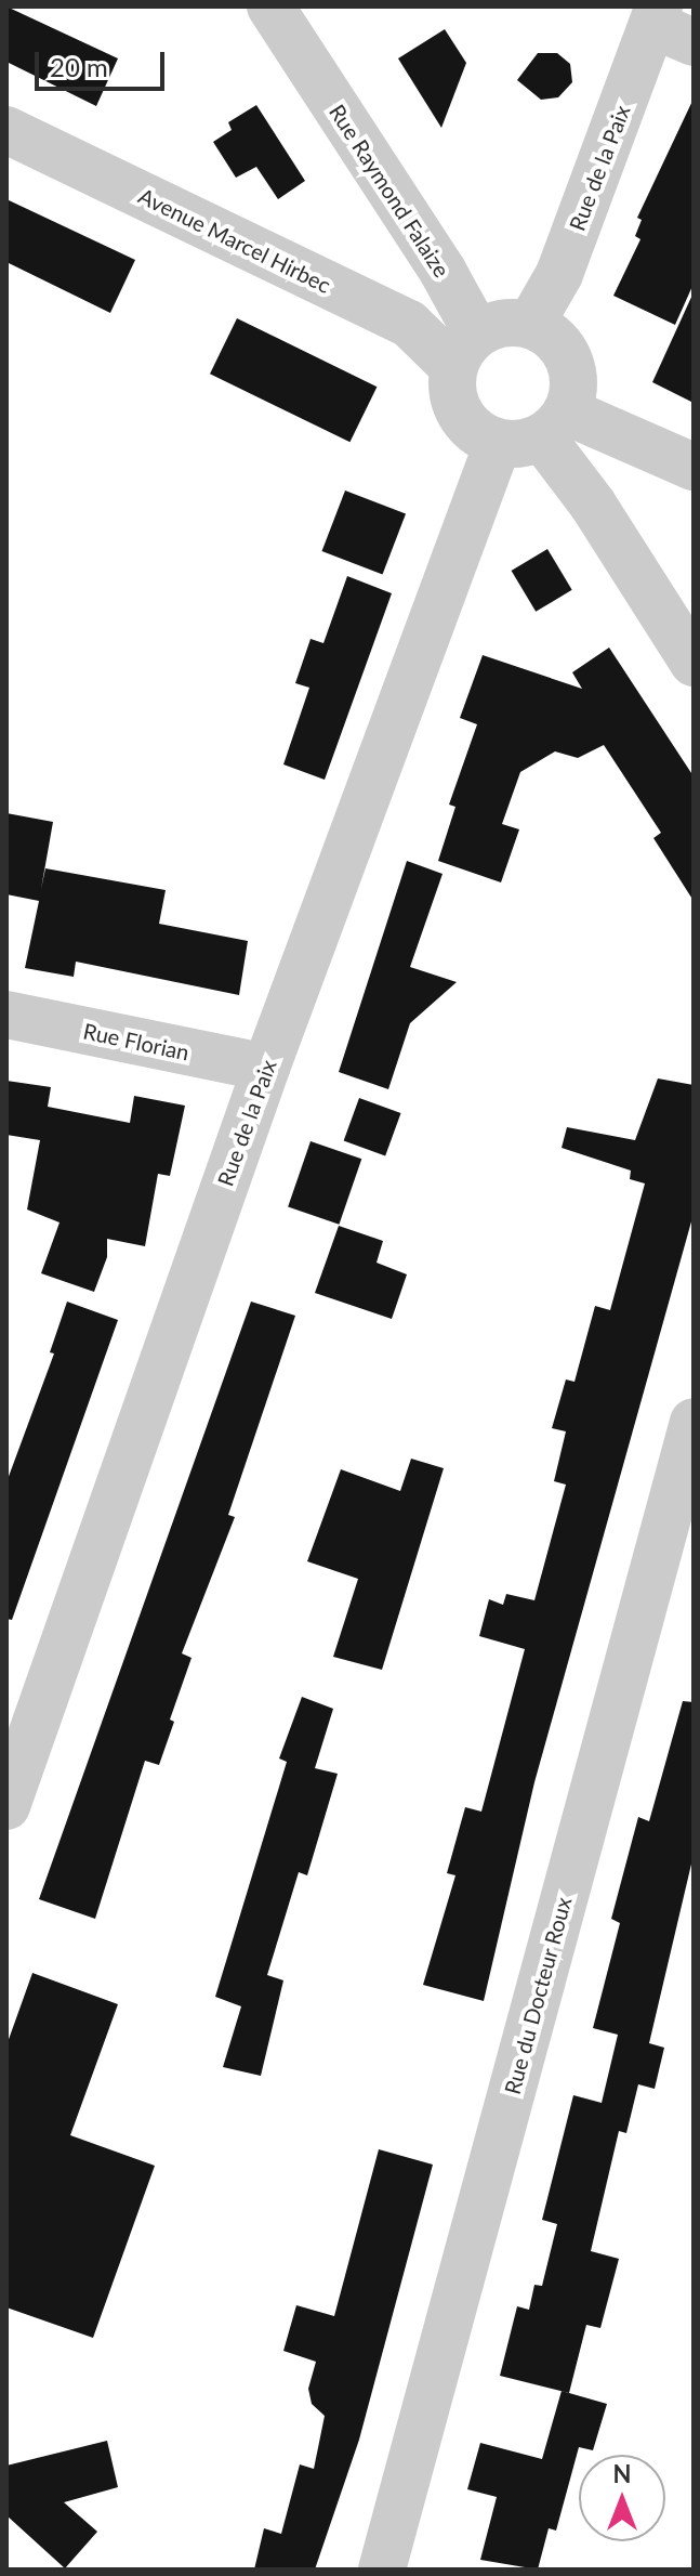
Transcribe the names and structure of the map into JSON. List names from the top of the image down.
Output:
{
  "streets": {
    "street": [
      "Rue de la Paix",
      "Rue Raymond Falaize",
      "Avenue Marcel Hirbec",
      "Rue Florian",
      "Rue du Docteur Roux"
    ]
  },
  "crossings": [
    ["Rue de la Paix", "Rue Raymond Falaize"],
    ["Rue de la Paix", "Avenue Marcel Hirbec"],
    ["Rue de la Paix", "Rue Florian"],
    ["Rue Raymond Falaize", "Avenue Marcel Hirbec"]
  ],
  "scale_bar": "20 m",
  "north": "top"
}
